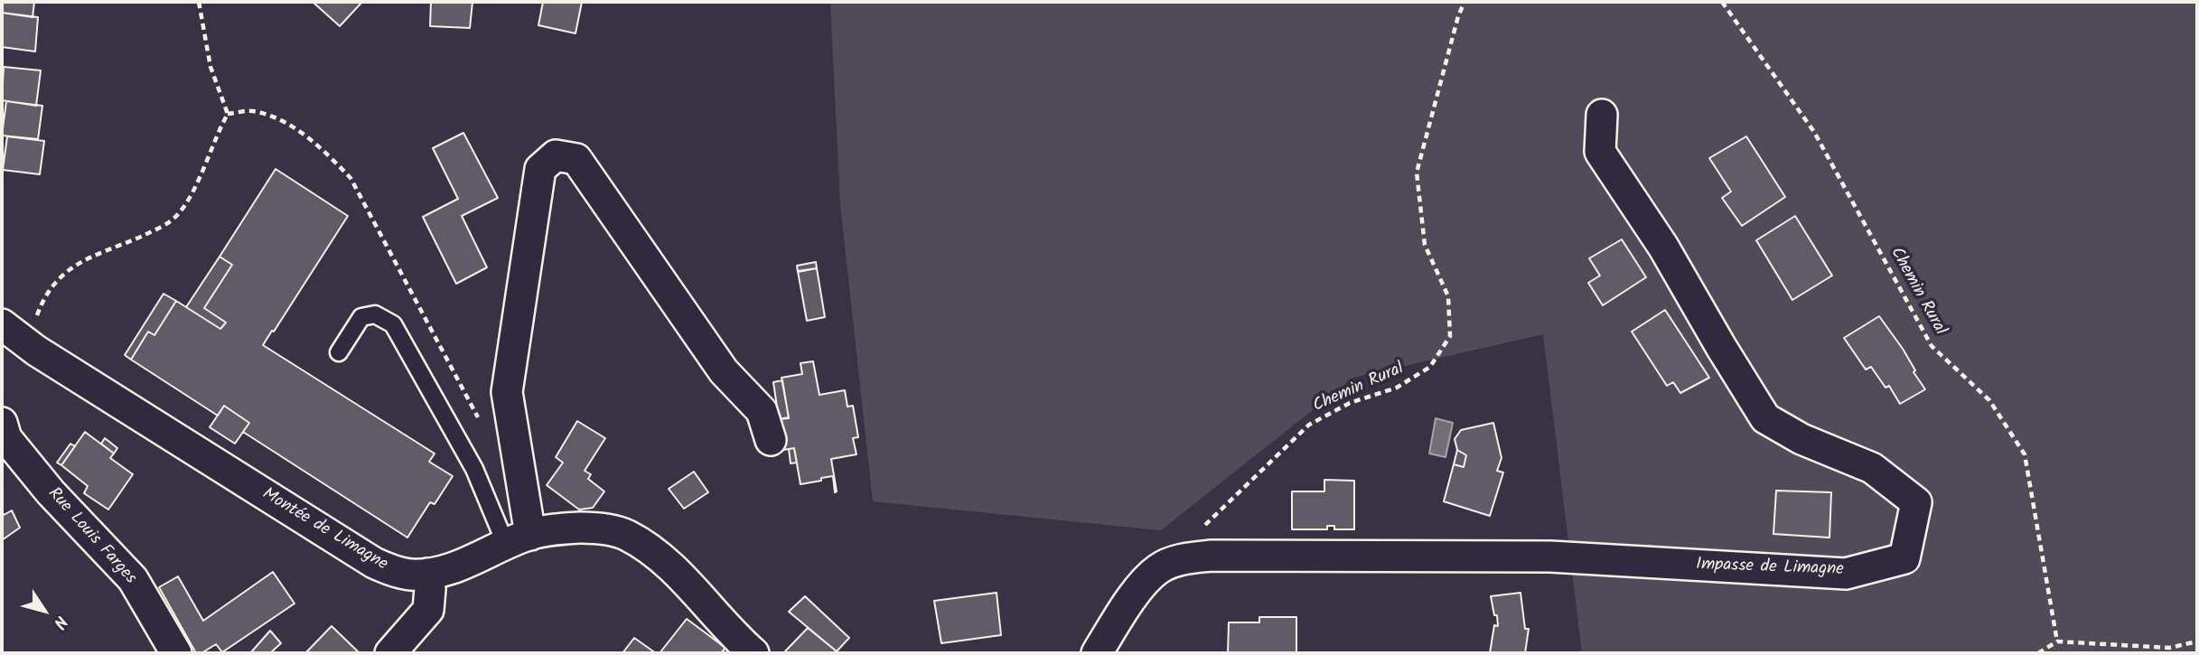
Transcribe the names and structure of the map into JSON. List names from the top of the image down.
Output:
{
  "streets": {
    "street": ["Montée de Limagne", "Rue Louis Farges", "Impasse de Limagne"],
    "path": ["Chemin Rural"]
  },
  "north": "bottom right"
}
